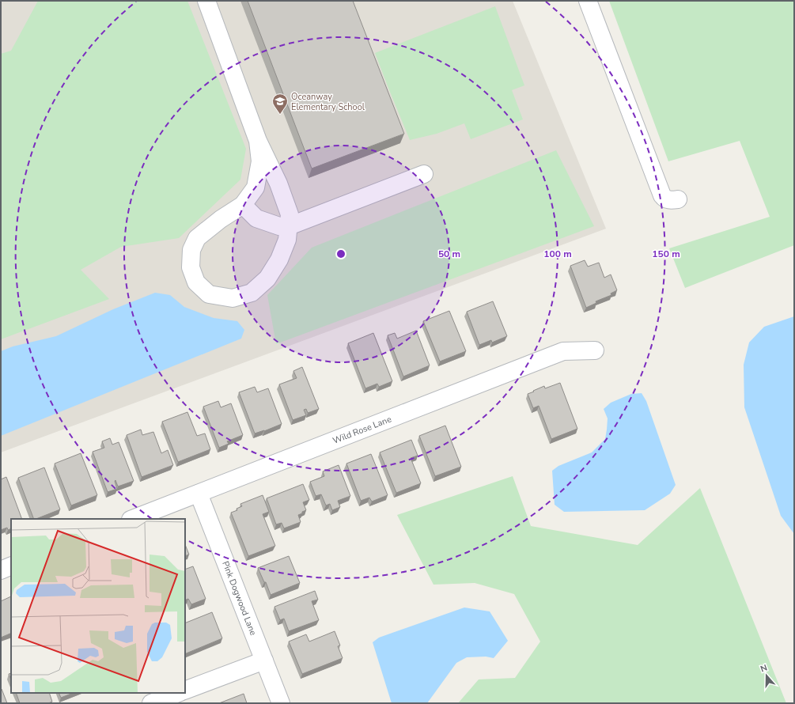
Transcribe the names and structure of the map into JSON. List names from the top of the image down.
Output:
{
  "streets": {
    "street": ["Wild Rose Lane", "Pink Dogwood Lane"]
  },
  "crossings": [
    ["Wild Rose Lane", "Pink Dogwood Lane"]
  ],
  "places": {
    "school or university": ["Oceanway Elementary School"]
  },
  "north": "top",
  "rings": ["50 m", "100 m", "150 m"]
}
